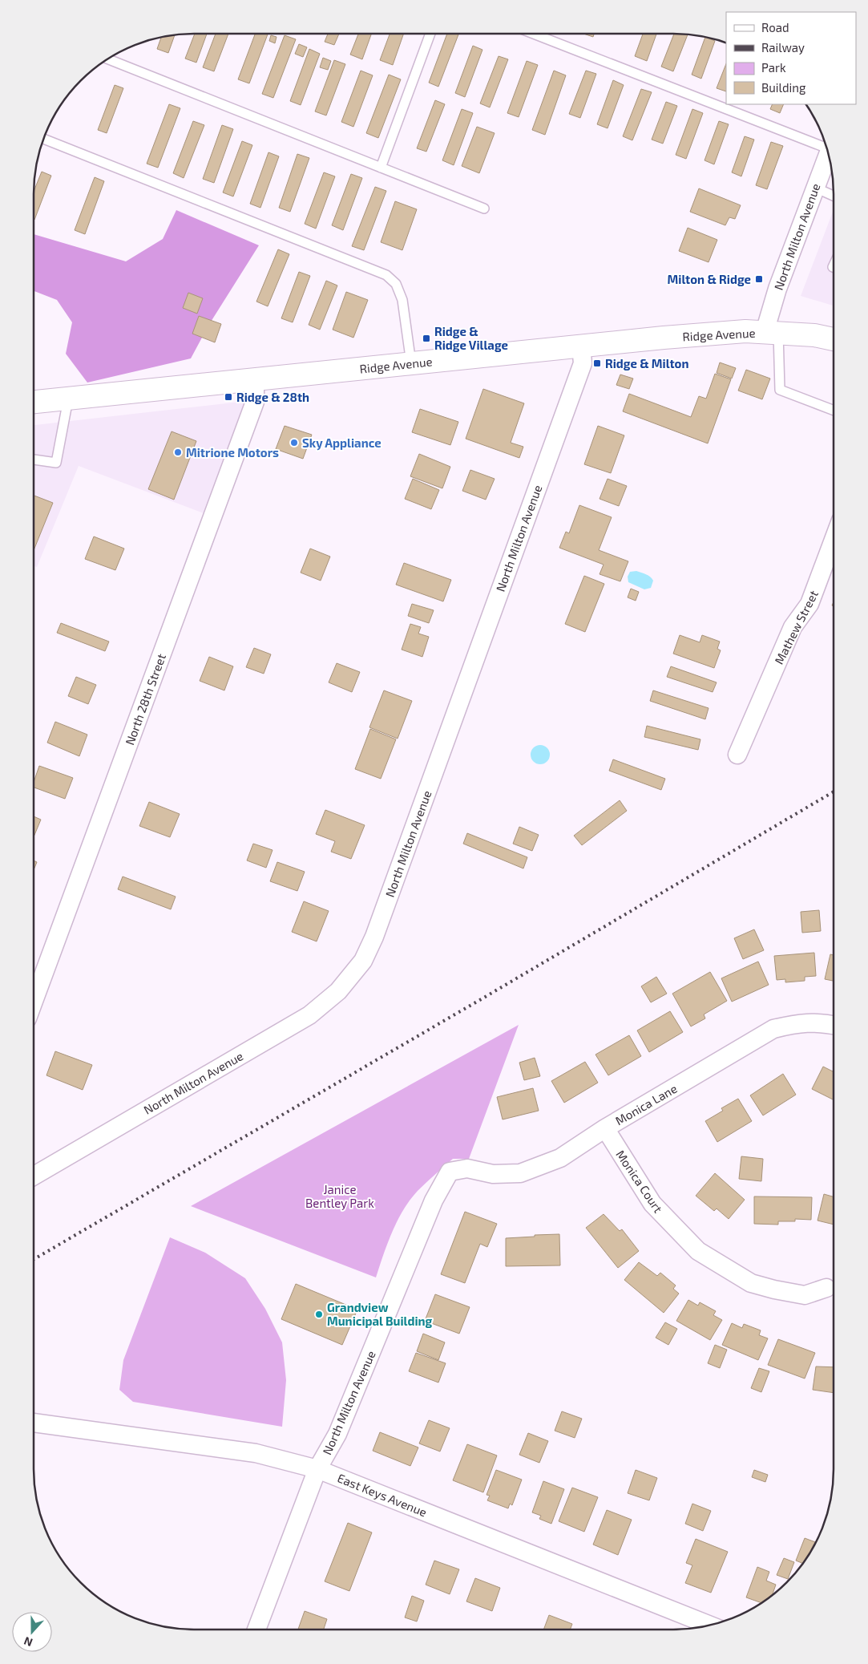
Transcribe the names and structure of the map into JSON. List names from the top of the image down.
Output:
{
  "streets": {
    "street": [
      "North Milton Avenue",
      "Ridge Avenue",
      "Mathew Street",
      "North 28th Street",
      "Monica Lane",
      "Monica Court",
      "East Keys Avenue"
    ]
  },
  "crossings": [
    ["North Milton Avenue", "Ridge Avenue"],
    ["North Milton Avenue", "Monica Lane"],
    ["North Milton Avenue", "East Keys Avenue"],
    ["Ridge Avenue", "North 28th Street"],
    ["Monica Lane", "Monica Court"]
  ],
  "parks": ["Janice Bentley Park"],
  "places": {
    "transit": [
      "Milton & Ridge",
      "Ridge & Ridge Village",
      "Ridge & Milton",
      "Ridge & 28th"
    ],
    "other": ["Sky Appliance", "Mitrione Motors", "Grandview Municipal Building"]
  },
  "legend": [
    "Road",
    "Railway",
    "Park",
    "Building"
  ],
  "north": "bottom"
}
